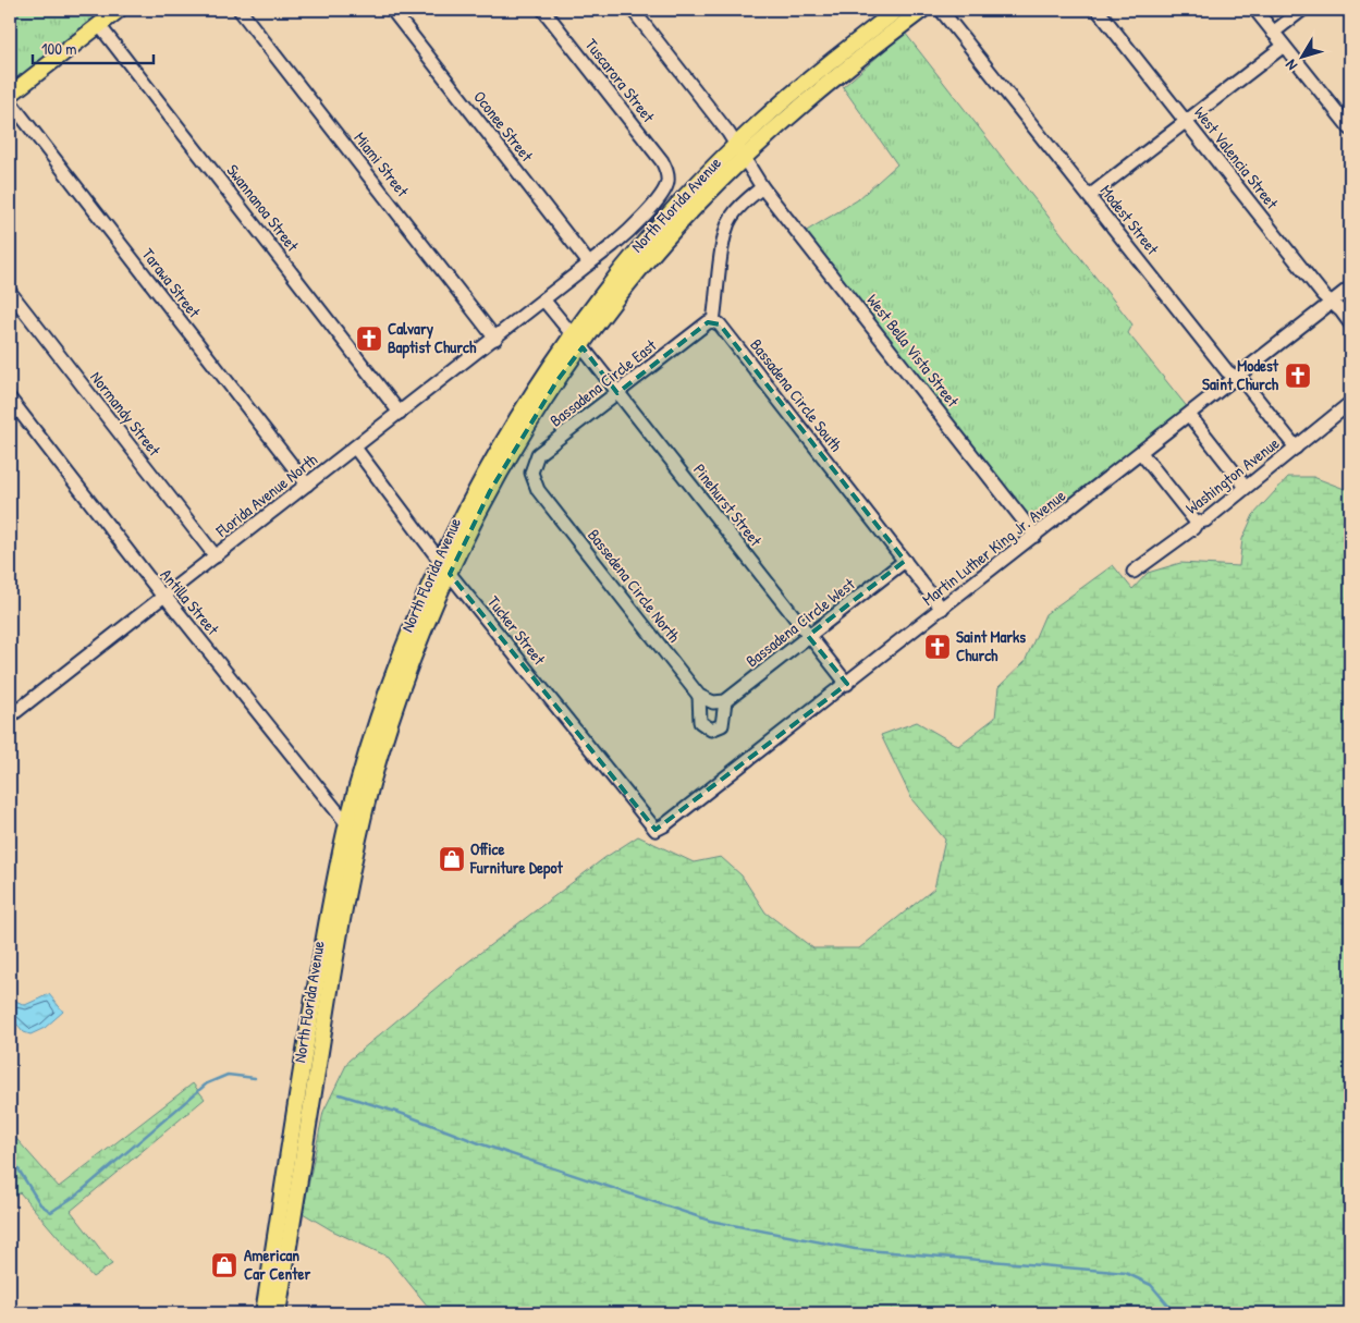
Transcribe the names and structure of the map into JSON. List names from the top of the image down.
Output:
{
  "streets": {
    "main road": ["North Florida Avenue"],
    "street": [
      "Tuscarora Street",
      "Oconee Street",
      "West Valencia Street",
      "Miami Street",
      "Swannanoa Street",
      "Modest Street",
      "Tarawa Street",
      "West Bella Vista Street",
      "Bassadena Circle East",
      "Bassadena Circle South",
      "Normandy Street",
      "Washington Avenue",
      "Florida Avenue North",
      "Pinehurst Street",
      "Martin Luther King Jr. Avenue",
      "Bassedena Circle North",
      "Antilla Street",
      "Bassadena Circle West",
      "Tucker Street"
    ]
  },
  "crossings": [
    ["Tuscarora Street", "Oconee Street"],
    ["West Valencia Street", "Martin Luther King Jr. Avenue"],
    ["Miami Street", "Florida Avenue North"],
    ["North Florida Avenue", "West Bella Vista Street"],
    ["North Florida Avenue", "Pinehurst Street"],
    ["North Florida Avenue", "Antilla Street"],
    ["North Florida Avenue", "Tucker Street"],
    ["Swannanoa Street", "Florida Avenue North"],
    ["Modest Street", "Washington Avenue"],
    ["Modest Street", "Martin Luther King Jr. Avenue"],
    ["Tarawa Street", "Florida Avenue North"],
    ["West Bella Vista Street", "Martin Luther King Jr. Avenue"],
    ["Bassadena Circle East", "Bassadena Circle South"],
    ["Bassadena Circle East", "Pinehurst Street"],
    ["Bassadena Circle East", "Bassedena Circle North"],
    ["Bassadena Circle South", "Martin Luther King Jr. Avenue"],
    ["Bassadena Circle South", "Bassadena Circle West"],
    ["Normandy Street", "Florida Avenue North"],
    ["Florida Avenue North", "Pinehurst Street"],
    ["Florida Avenue North", "Antilla Street"],
    ["Florida Avenue North", "Tucker Street"],
    ["Pinehurst Street", "Martin Luther King Jr. Avenue"],
    ["Pinehurst Street", "Bassadena Circle West"],
    ["Martin Luther King Jr. Avenue", "Tucker Street"],
    ["Bassedena Circle North", "Bassadena Circle West"]
  ],
  "places": {
    "church": ["Calvary Baptist Church", "Modest Saint Church", "Saint Marks Church"],
    "shop": ["Office Furniture Depot", "American Car Center"]
  },
  "scale_bar": "100 m",
  "north": "bottom left"
}
